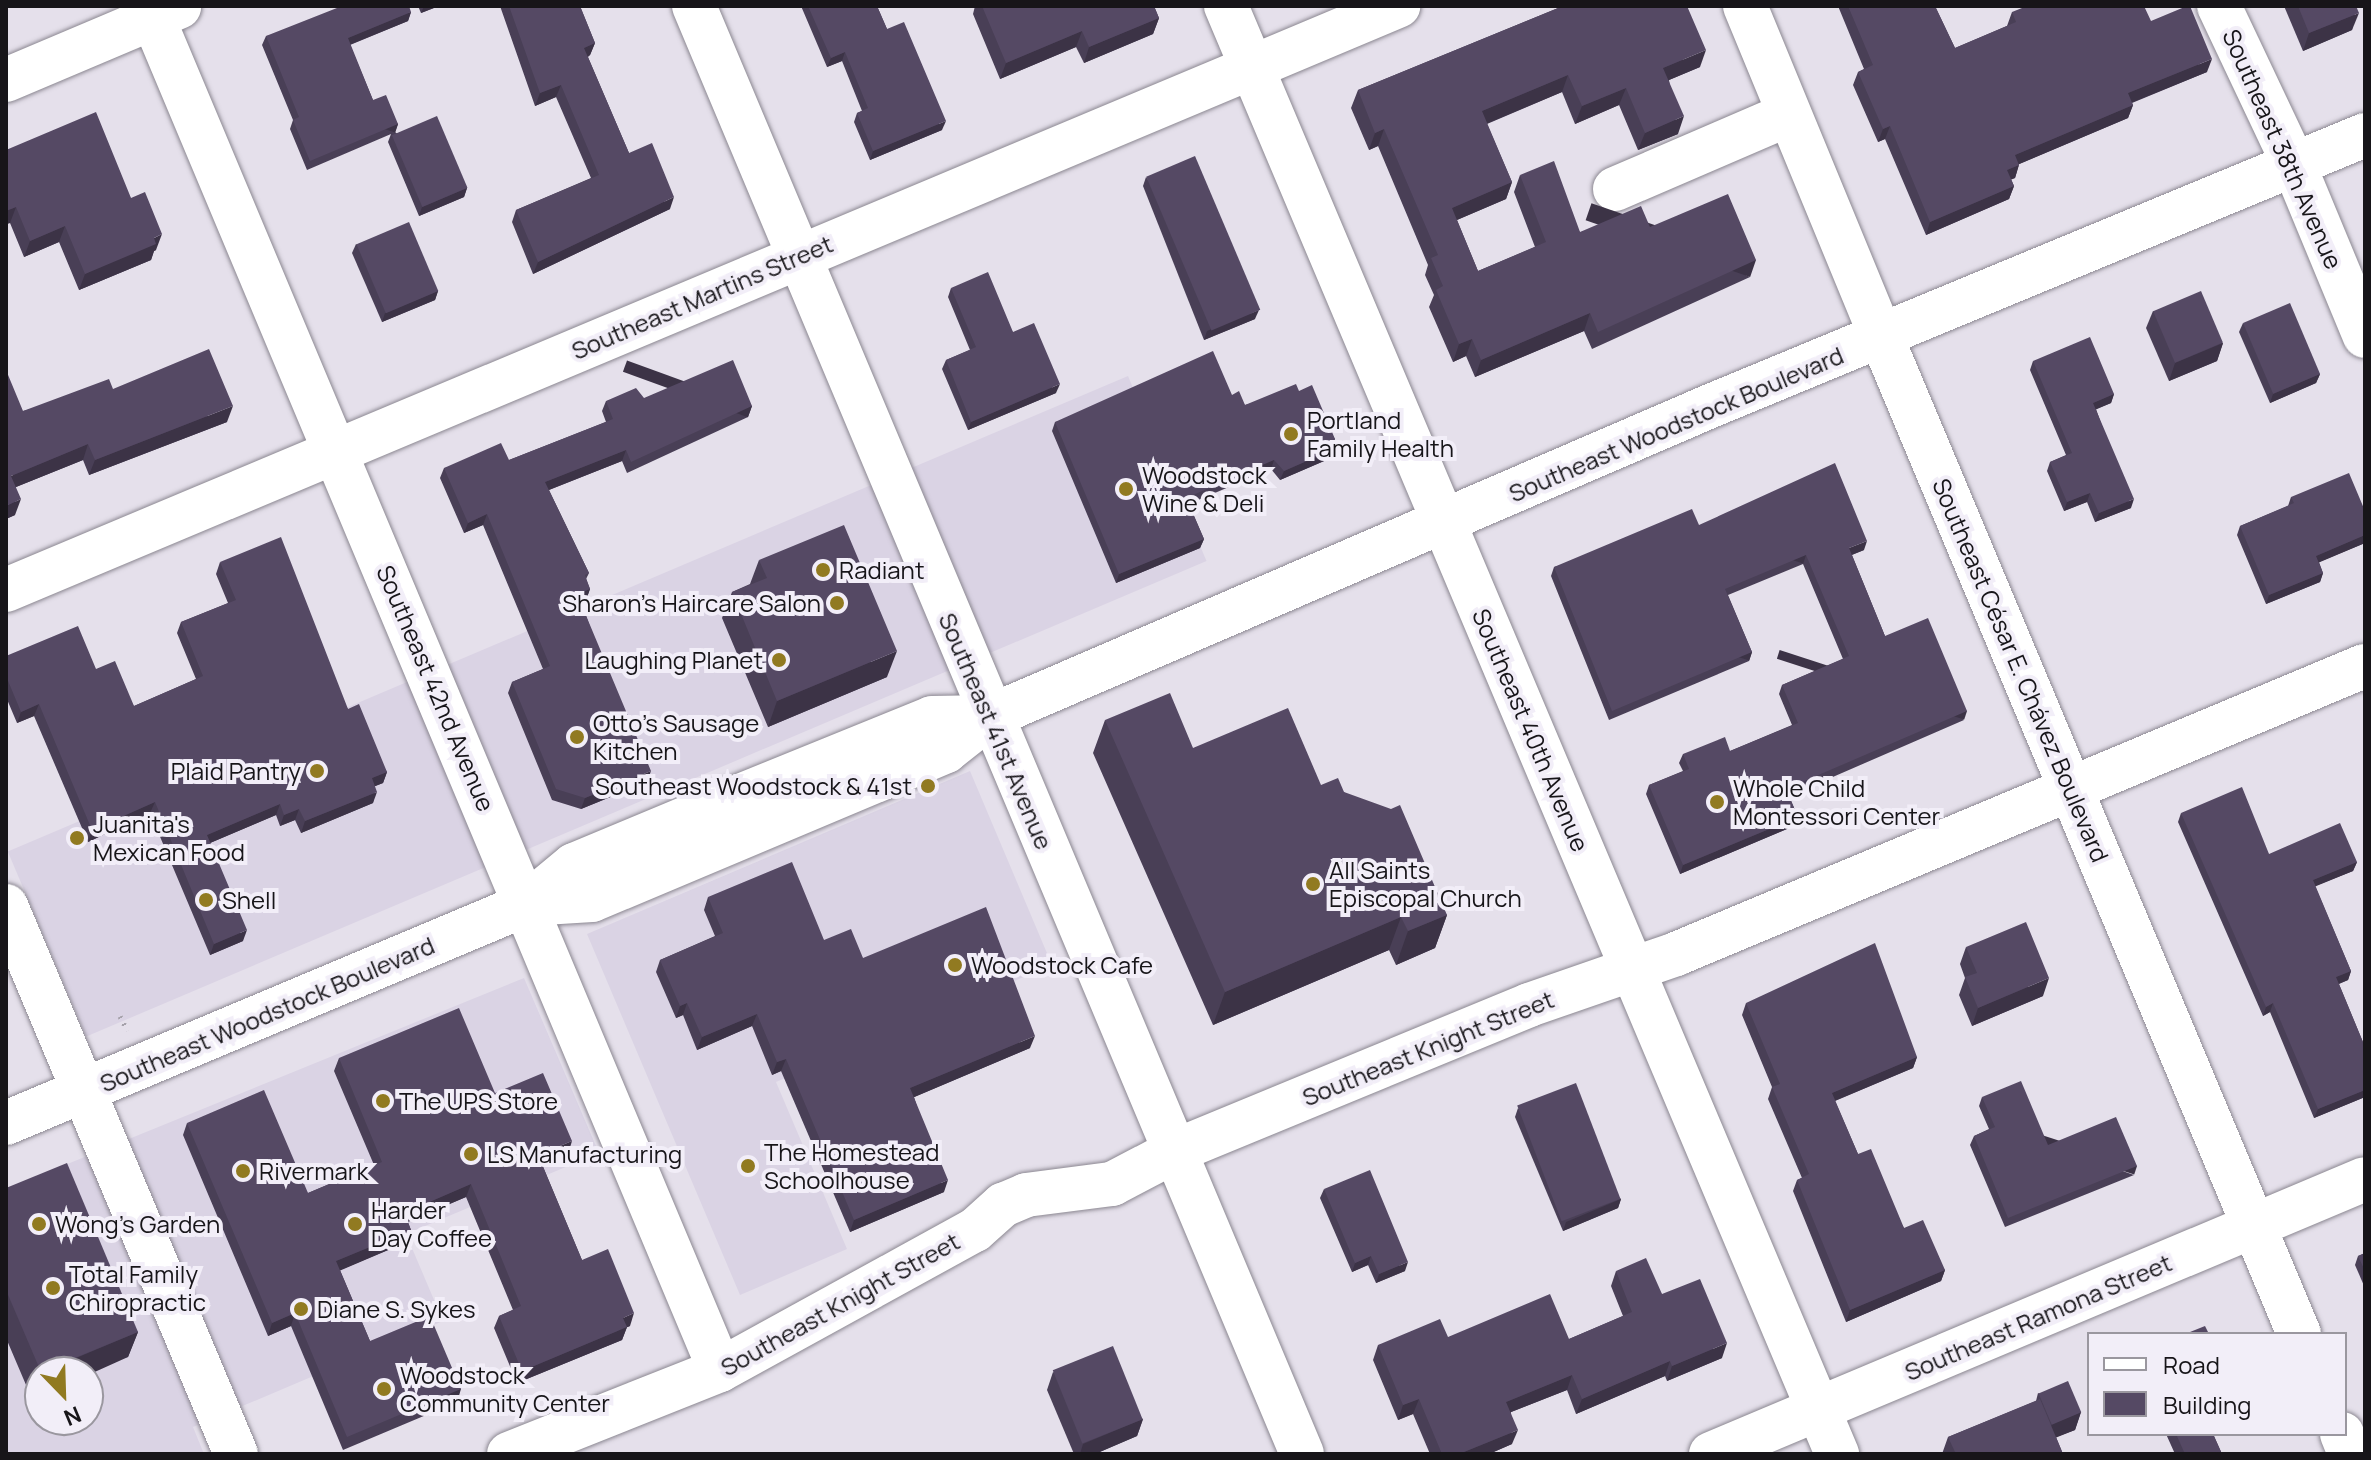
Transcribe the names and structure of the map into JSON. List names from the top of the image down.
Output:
{
  "streets": {
    "street": [
      "Southeast 38th Avenue",
      "Southeast Martins Street",
      "Southeast Woodstock Boulevard",
      "Southeast César E. Chávez Boulevard",
      "Southeast 42nd Avenue",
      "Southeast 40th Avenue",
      "Southeast 41st Avenue",
      "Southeast Knight Street",
      "Southeast Ramona Street"
    ]
  },
  "crossings": [
    ["Southeast 38th Avenue", "Southeast Woodstock Boulevard"],
    ["Southeast Martins Street", "Southeast 42nd Avenue"],
    ["Southeast Martins Street", "Southeast 40th Avenue"],
    ["Southeast Martins Street", "Southeast 41st Avenue"],
    ["Southeast Woodstock Boulevard", "Southeast César E. Chávez Boulevard"],
    ["Southeast Woodstock Boulevard", "Southeast 42nd Avenue"],
    ["Southeast Woodstock Boulevard", "Southeast 40th Avenue"],
    ["Southeast Woodstock Boulevard", "Southeast 41st Avenue"],
    ["Southeast César E. Chávez Boulevard", "Southeast Knight Street"],
    ["Southeast César E. Chávez Boulevard", "Southeast Ramona Street"],
    ["Southeast 42nd Avenue", "Southeast Knight Street"],
    ["Southeast 40th Avenue", "Southeast Knight Street"],
    ["Southeast 40th Avenue", "Southeast Ramona Street"],
    ["Southeast 41st Avenue", "Southeast Knight Street"]
  ],
  "places": [
    "Portland Family Health",
    "Woodstock Wine & Deli",
    "Radiant",
    "Sharon's Haircare Salon",
    "Laughing Planet",
    "Otto's Sausage Kitchen",
    "Plaid Pantry",
    "Southeast Woodstock & 41st",
    "Whole Child Montessori Center",
    "Juanita's Mexican Food",
    "All Saints Episcopal Church",
    "Shell",
    "Woodstock Cafe",
    "The UPS Store",
    "LS Manufacturing",
    "The Homestead Schoolhouse",
    "Rivermark",
    "Wong's Garden",
    "Harder Day Coffee",
    "Total Family Chiropractic",
    "Diane S. Sykes",
    "Woodstock Community Center"
  ],
  "legend": ["Road", "Building"],
  "north": "bottom right"
}
